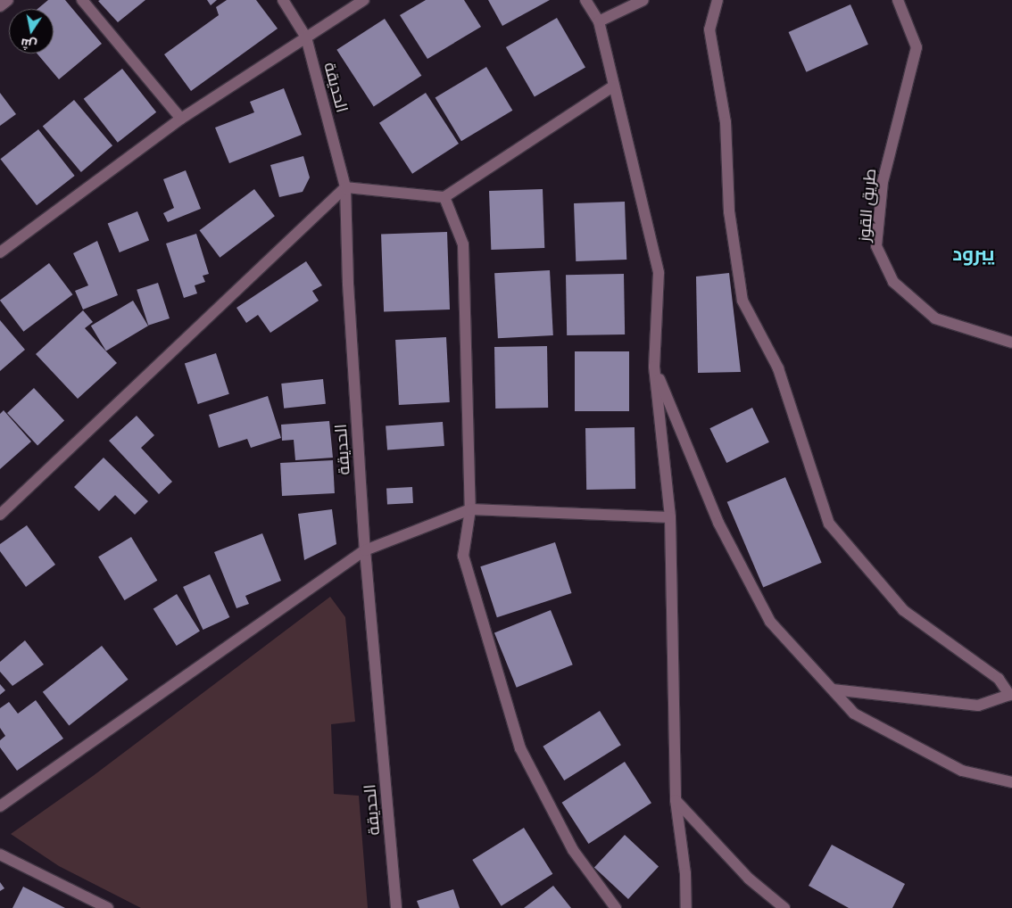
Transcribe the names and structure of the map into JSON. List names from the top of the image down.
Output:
{
  "streets": {
    "street": ["الحديقة", "طريق القوز"]
  },
  "districts": ["يبرود"],
  "north": "bottom"
}
